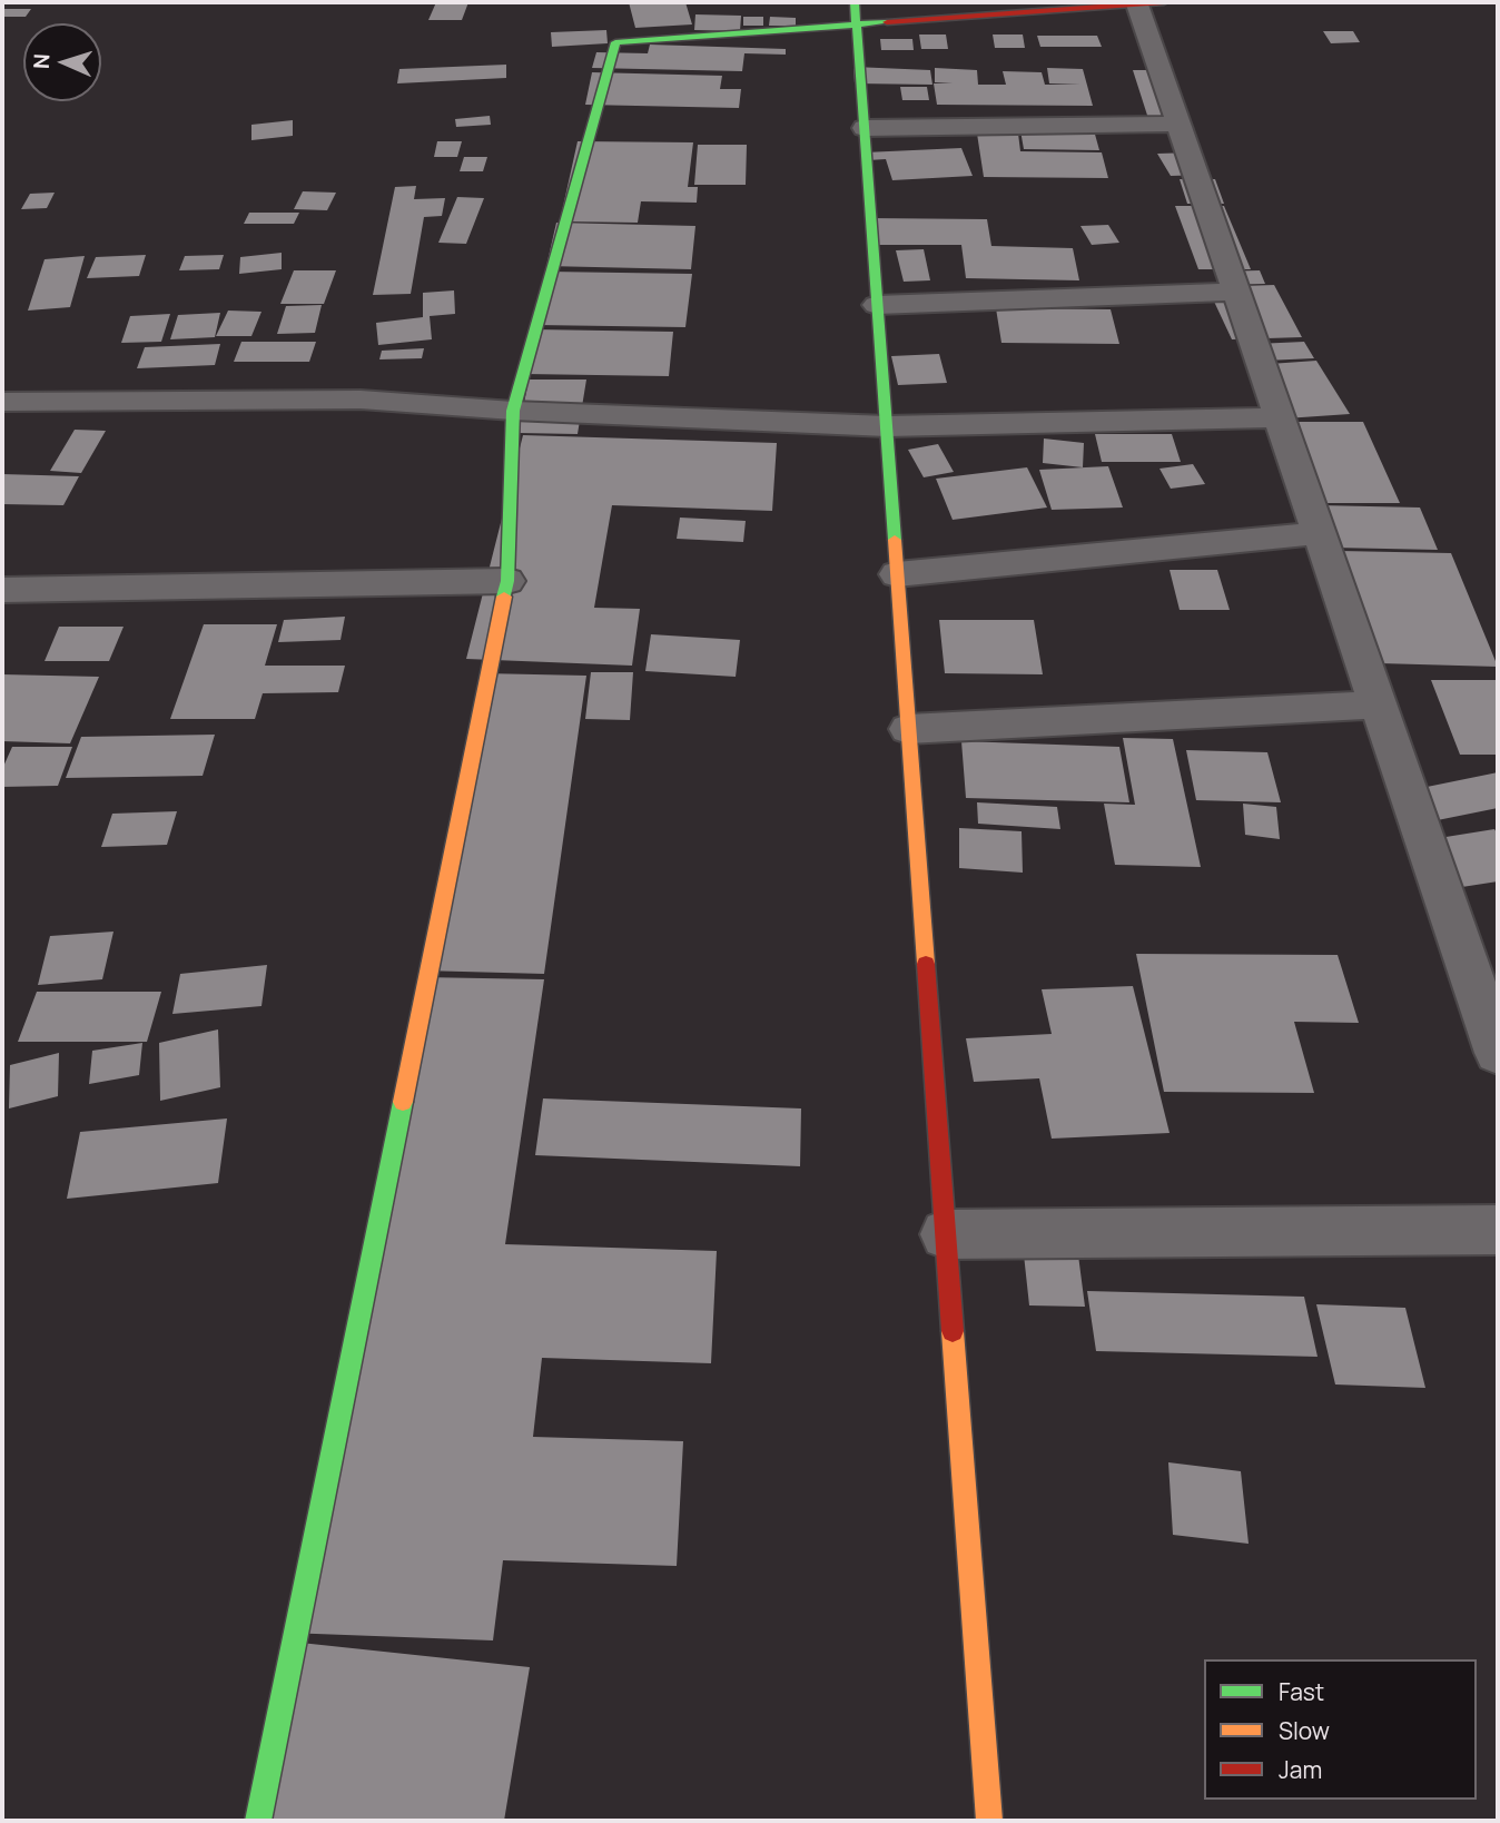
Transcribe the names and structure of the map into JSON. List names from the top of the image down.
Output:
{
  "legend": ["Fast", "Slow", "Jam"],
  "north": "left"
}
